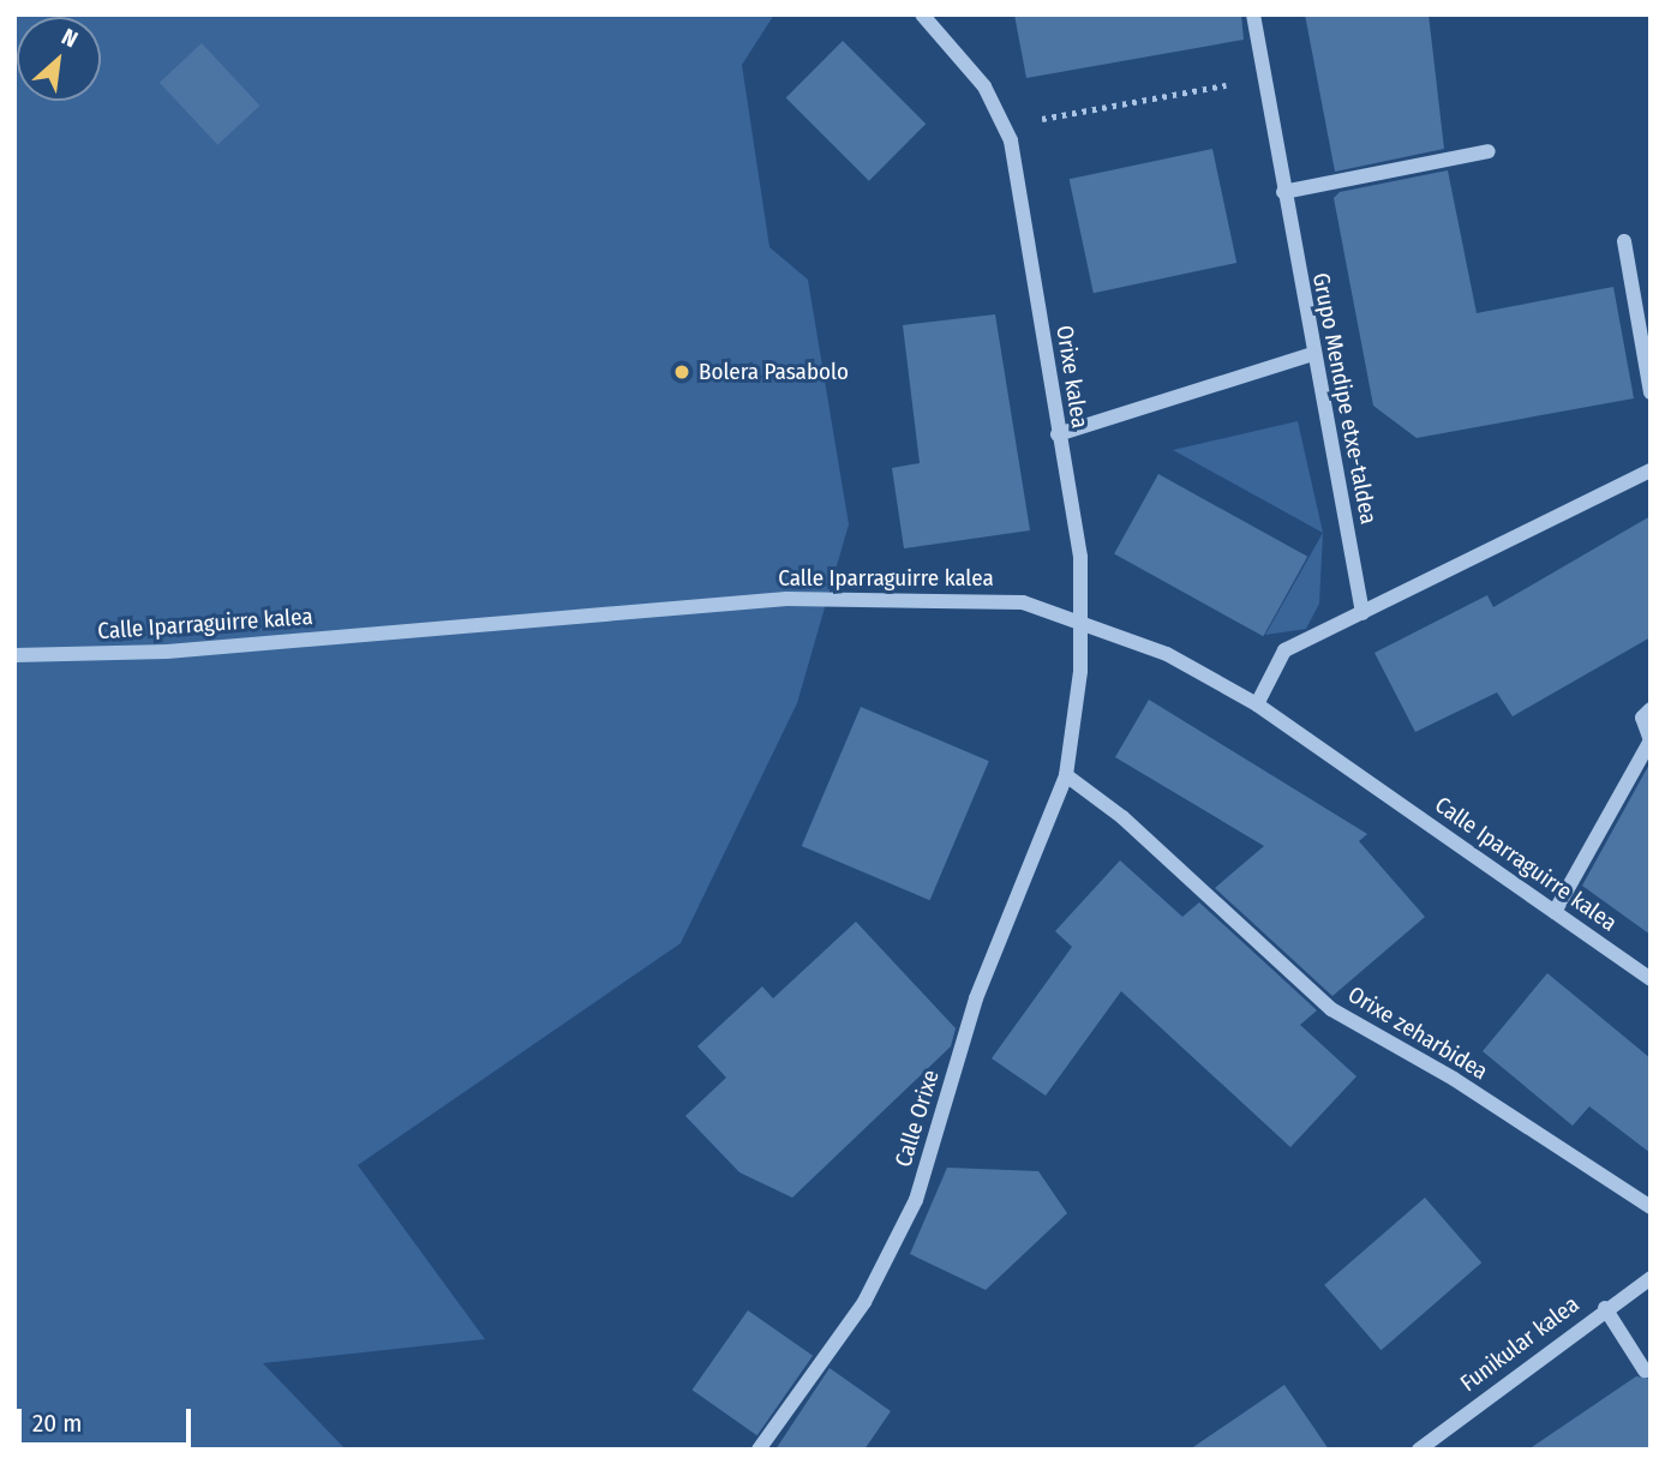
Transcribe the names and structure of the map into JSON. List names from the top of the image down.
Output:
{
  "streets": {
    "street": [
      "Orixe kalea",
      "Grupo Mendipe etxe-taldea",
      "Calle Iparraguirre kalea",
      "Orixe zeharbidea",
      "Calle Orixe",
      "Funikular kalea"
    ]
  },
  "crossings": [
    ["Orixe kalea", "Calle Iparraguirre kalea"],
    ["Orixe kalea", "Orixe zeharbidea"],
    ["Orixe kalea", "Calle Orixe"],
    ["Orixe zeharbidea", "Calle Orixe"]
  ],
  "places": ["Bolera Pasabolo"],
  "scale_bar": "20 m",
  "north": "top right"
}
